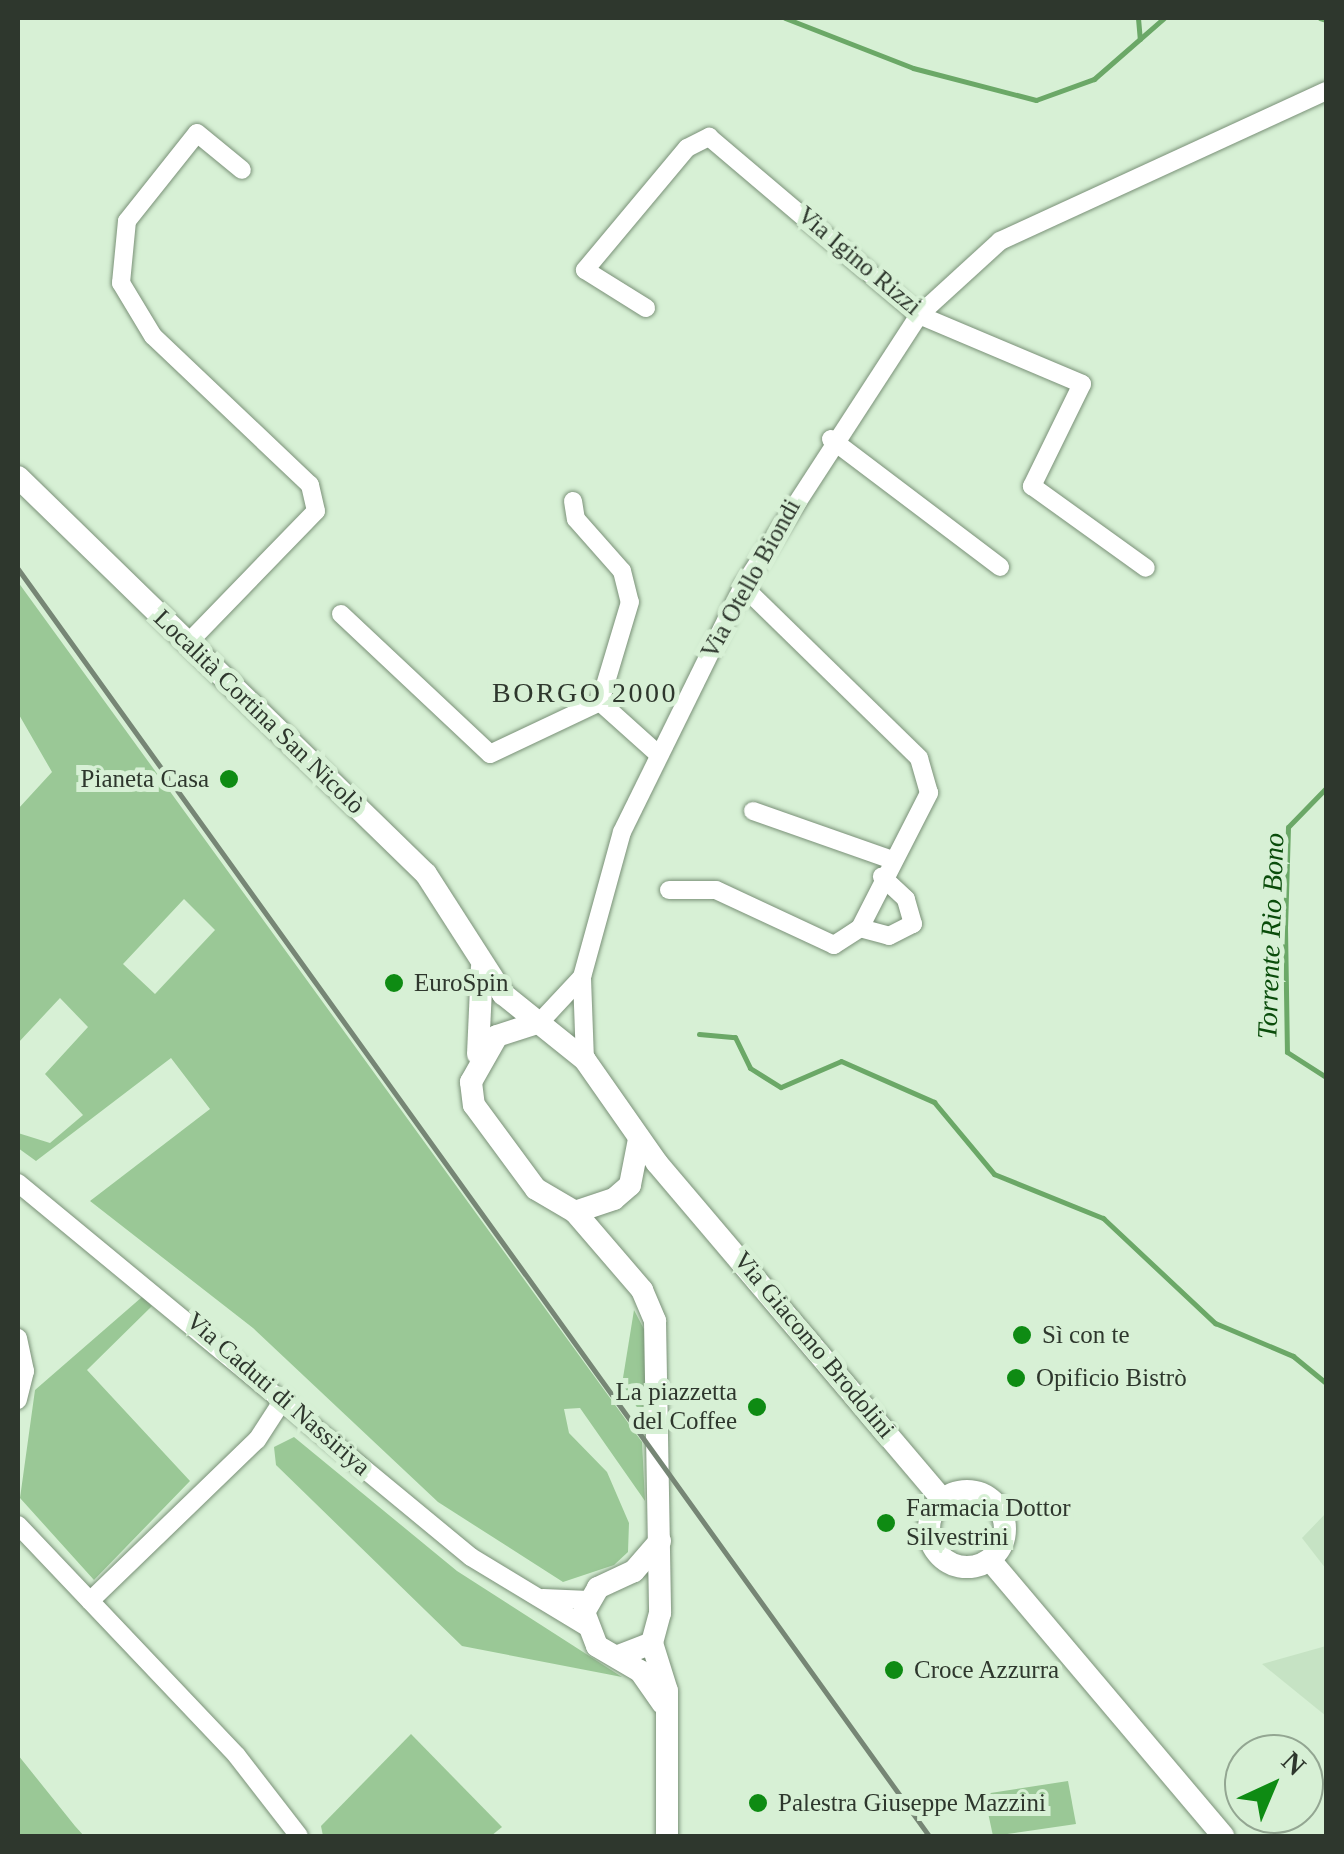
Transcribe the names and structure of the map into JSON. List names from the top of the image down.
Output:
{
  "streets": {
    "main road": ["Località Cortina San Nicolò", "Via Giacomo Brodolini"],
    "street": ["Via Igino Rizzi", "Via Otello Biondi", "Via Caduti di Nassiriya"]
  },
  "crossings": [
    ["Via Igino Rizzi", "Via Otello Biondi"],
    ["Via Otello Biondi", "Località Cortina San Nicolò"],
    ["Via Otello Biondi", "Via Giacomo Brodolini"],
    ["Località Cortina San Nicolò", "Via Giacomo Brodolini"]
  ],
  "districts": ["BORGO 2000"],
  "water": ["Torrente Rio Bono"],
  "places": [
    "Pianeta Casa",
    "EuroSpin",
    "Sì con te",
    "Opificio Bistrò",
    "La piazzetta del Coffee",
    "Farmacia Dottor Silvestrini",
    "Croce Azzurra",
    "Palestra Giuseppe Mazzini"
  ],
  "north": "top right"
}
